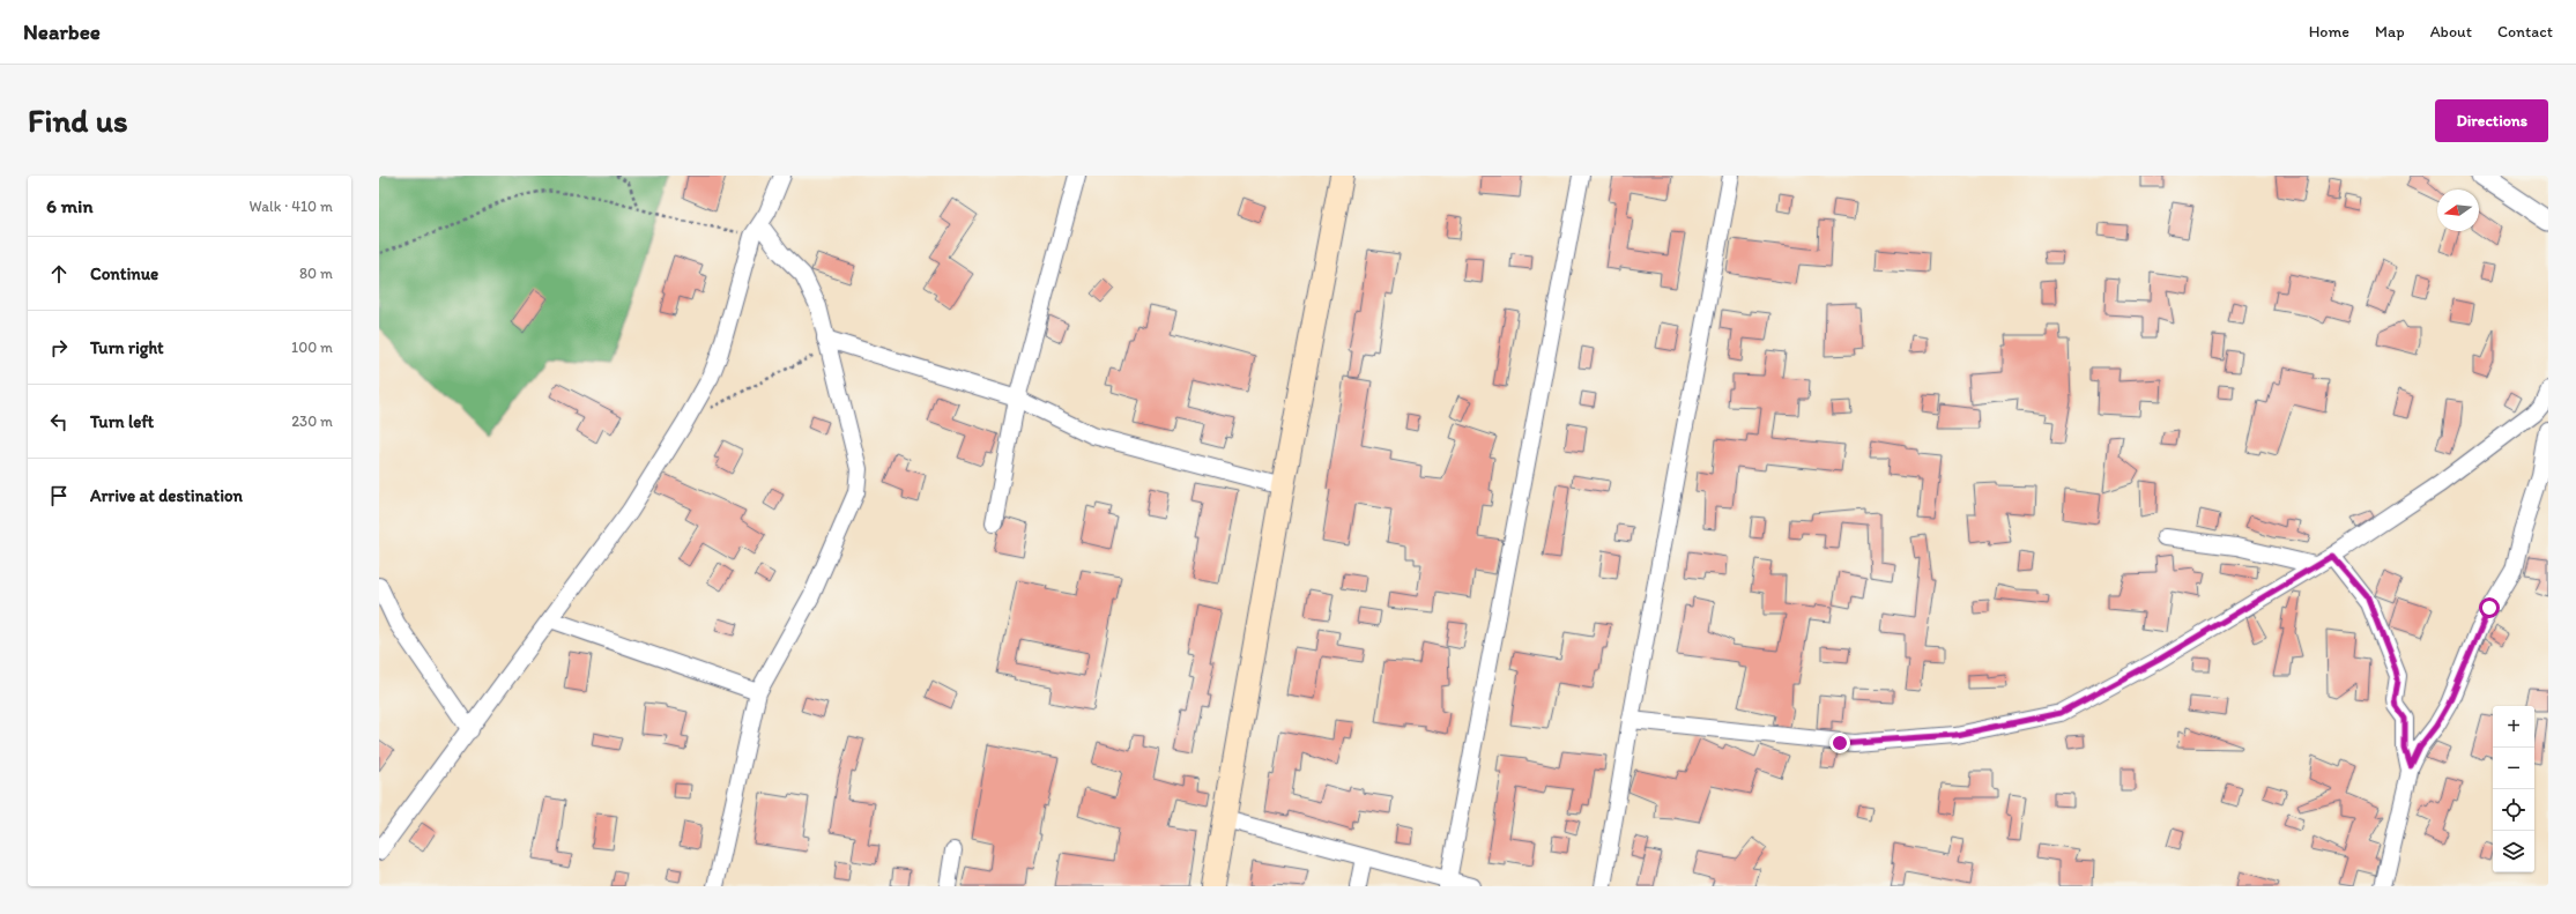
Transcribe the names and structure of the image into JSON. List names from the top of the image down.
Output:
{
  "north": "left",
  "page": {
    "header": "Nearbee",
    "nav": [
      "Home",
      "Map",
      "About",
      "Contact"
    ],
    "buttons": "Directions",
    "title": "Find us",
    "heading": ["6 min", "Walk · 410 m"],
    "list": [
      ["Continue", "80 m"],
      ["Turn right", "100 m"],
      ["Turn left", "230 m"],
      "Arrive at destination"
    ],
    "map_buttons": ["+", "−"]
  }
}
